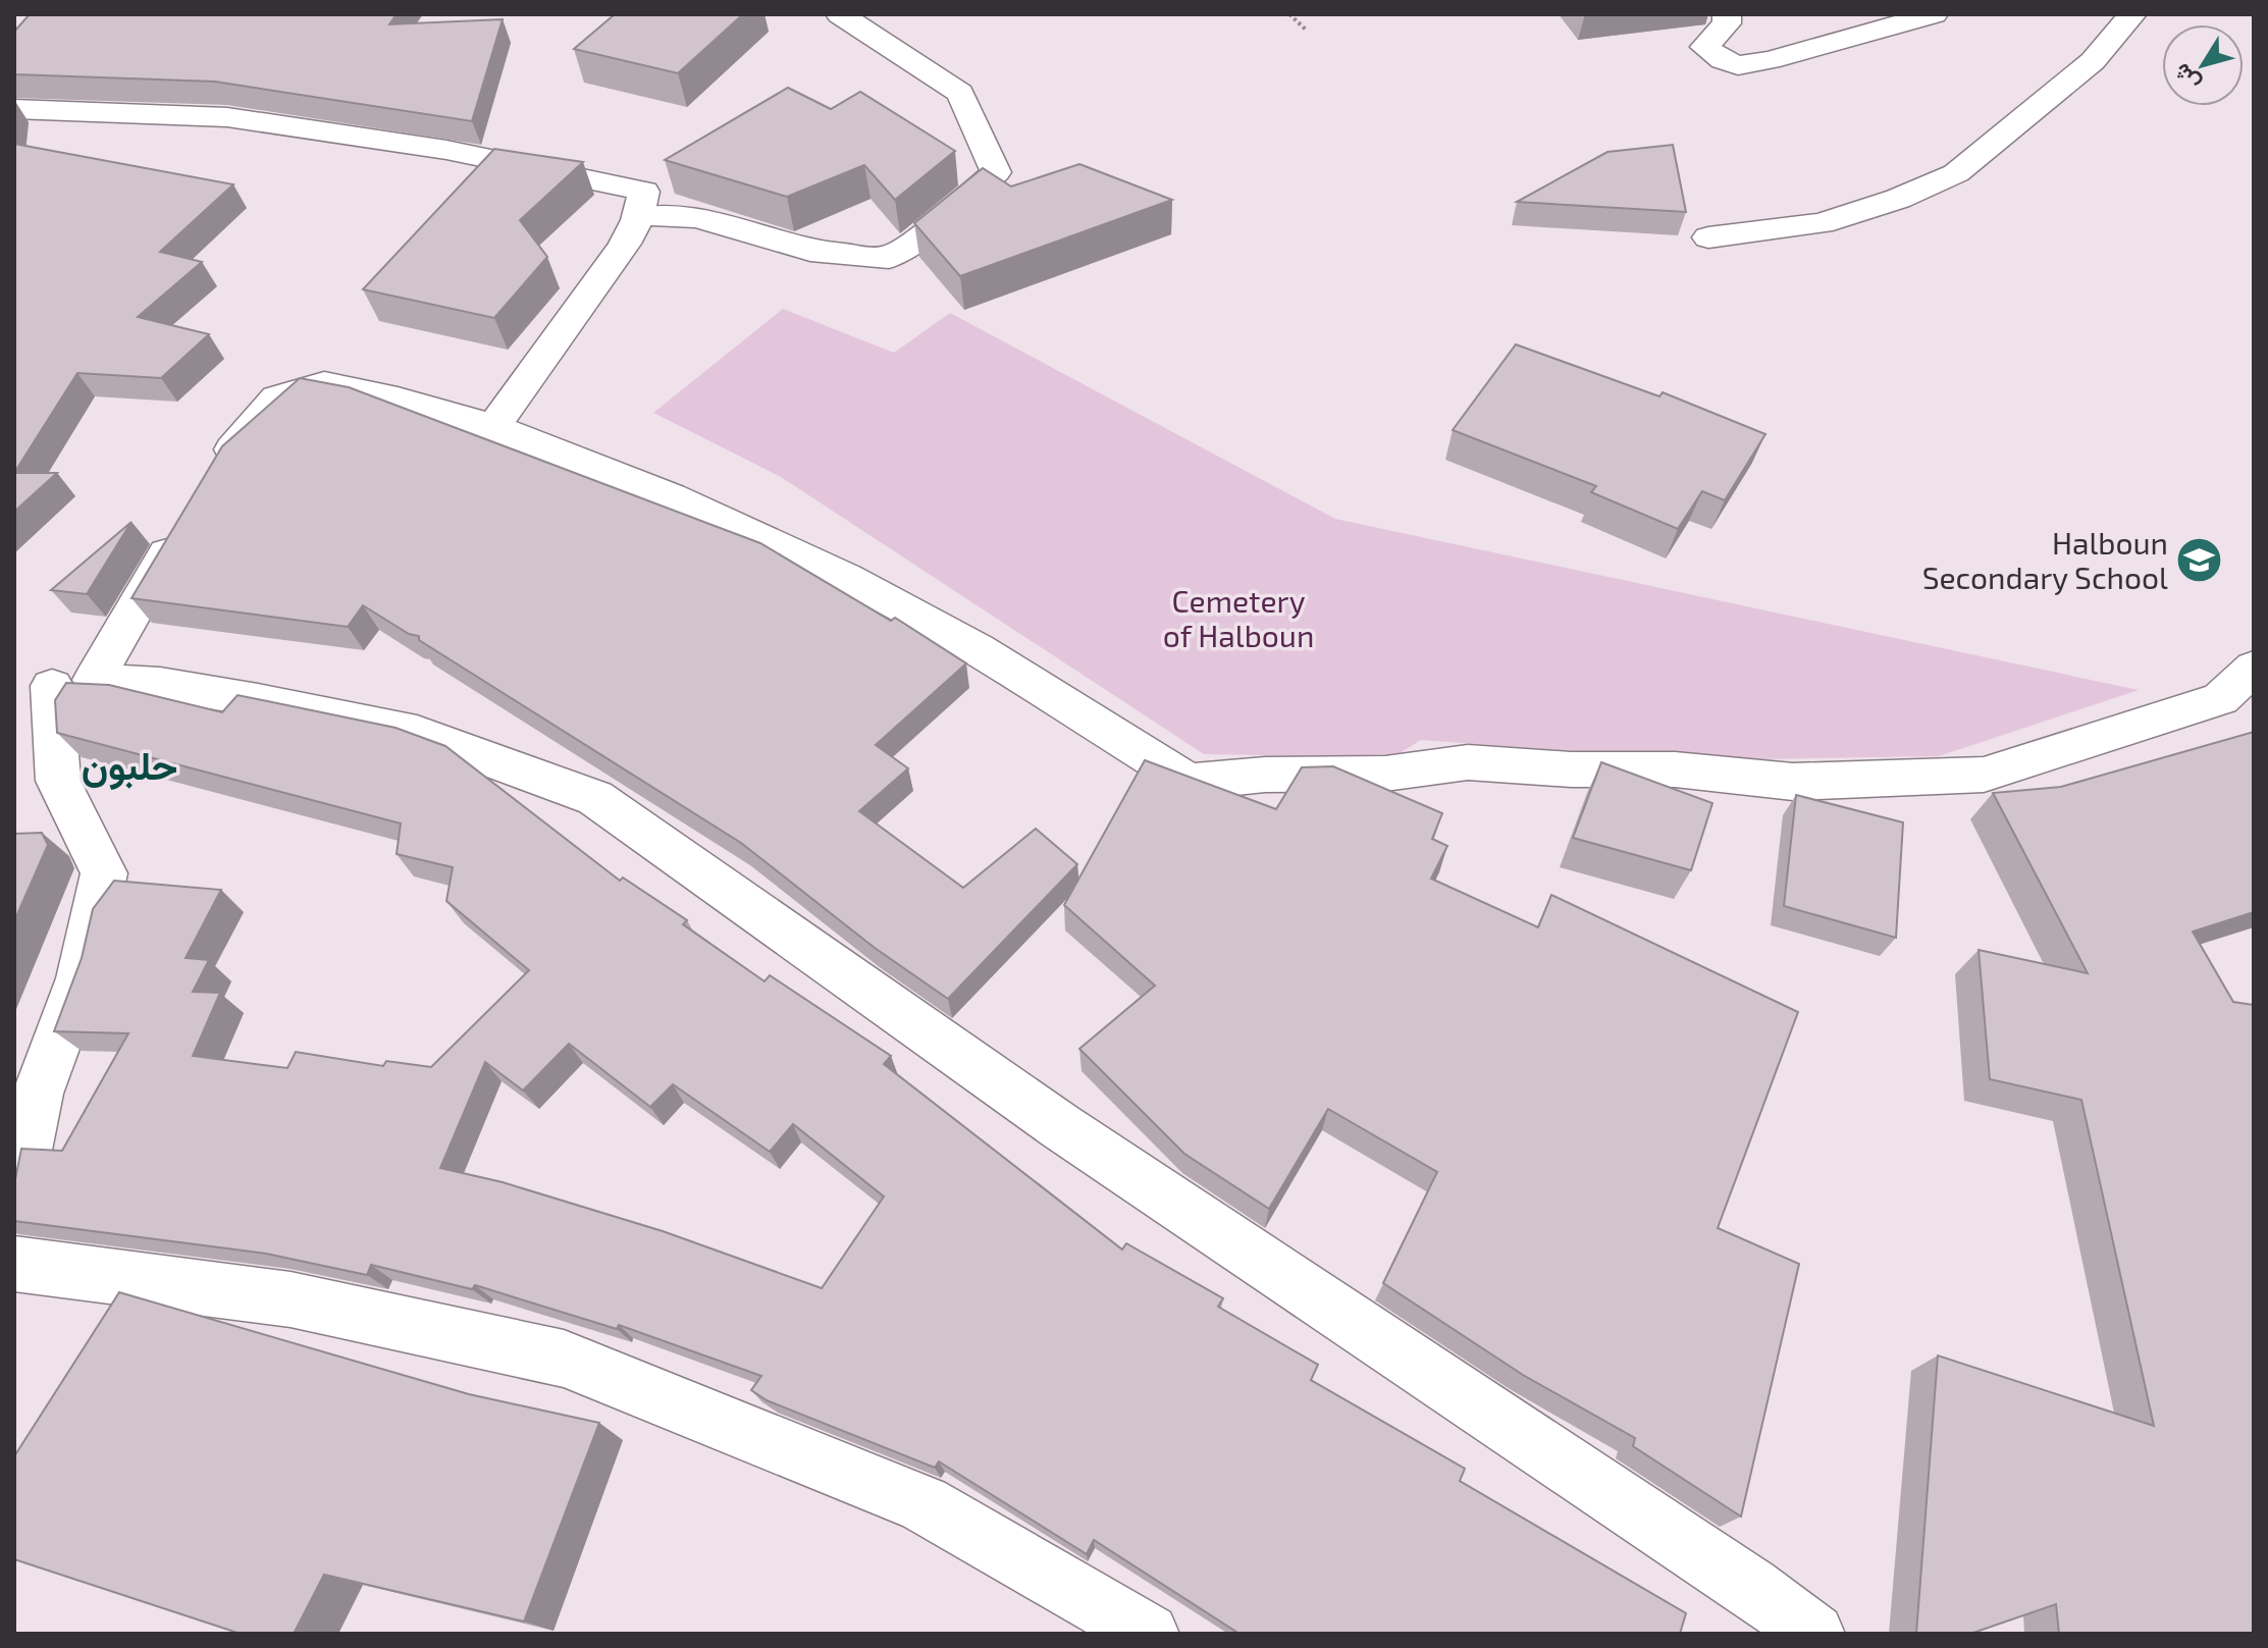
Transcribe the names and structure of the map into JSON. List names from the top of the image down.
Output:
{
  "districts": ["حلبون"],
  "parks": ["Cemetery of Halboun"],
  "places": {
    "school or university": ["Halboun Secondary School"]
  },
  "north": "bottom left"
}
